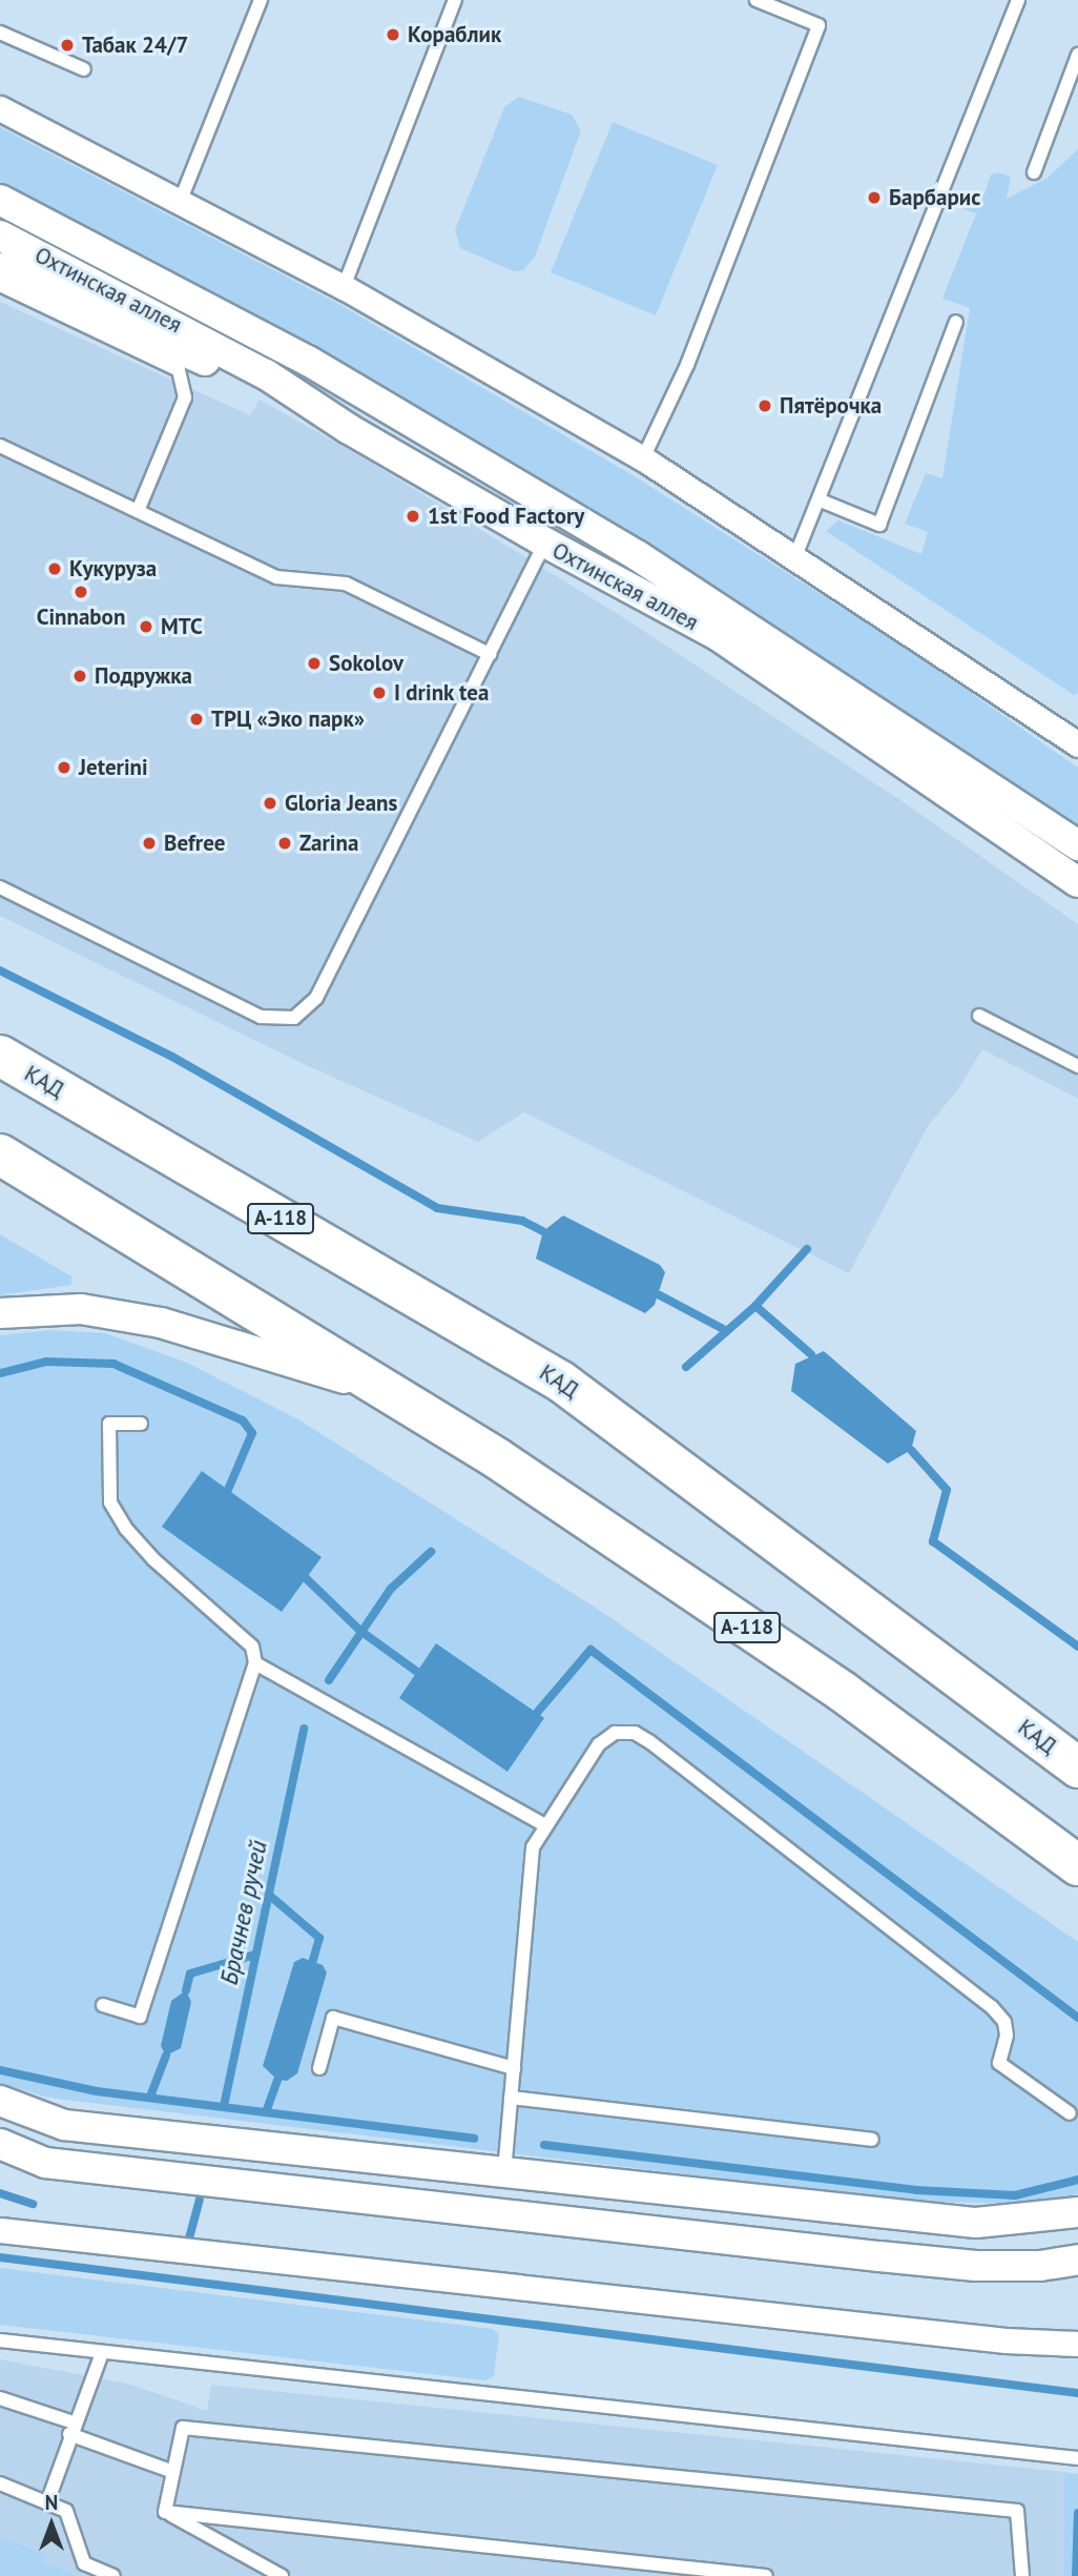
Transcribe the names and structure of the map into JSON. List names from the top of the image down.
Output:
{
  "streets": {
    "highway": ["КАД", "А-118"],
    "street": ["Охтинская аллея"]
  },
  "water": ["Брачнев ручей"],
  "places": [
    "Кораблик",
    "Табак 24/7",
    "Барбарис",
    "Пятёрочка",
    "1st Food Factory",
    "Кукуруза",
    "Cinnabon",
    "МТС",
    "Sokolov",
    "Подружка",
    "I drink tea",
    "ТРЦ «Эко парк»",
    "Jeterini",
    "Gloria Jeans",
    "Befree",
    "Zarina"
  ],
  "north": "top"
}
